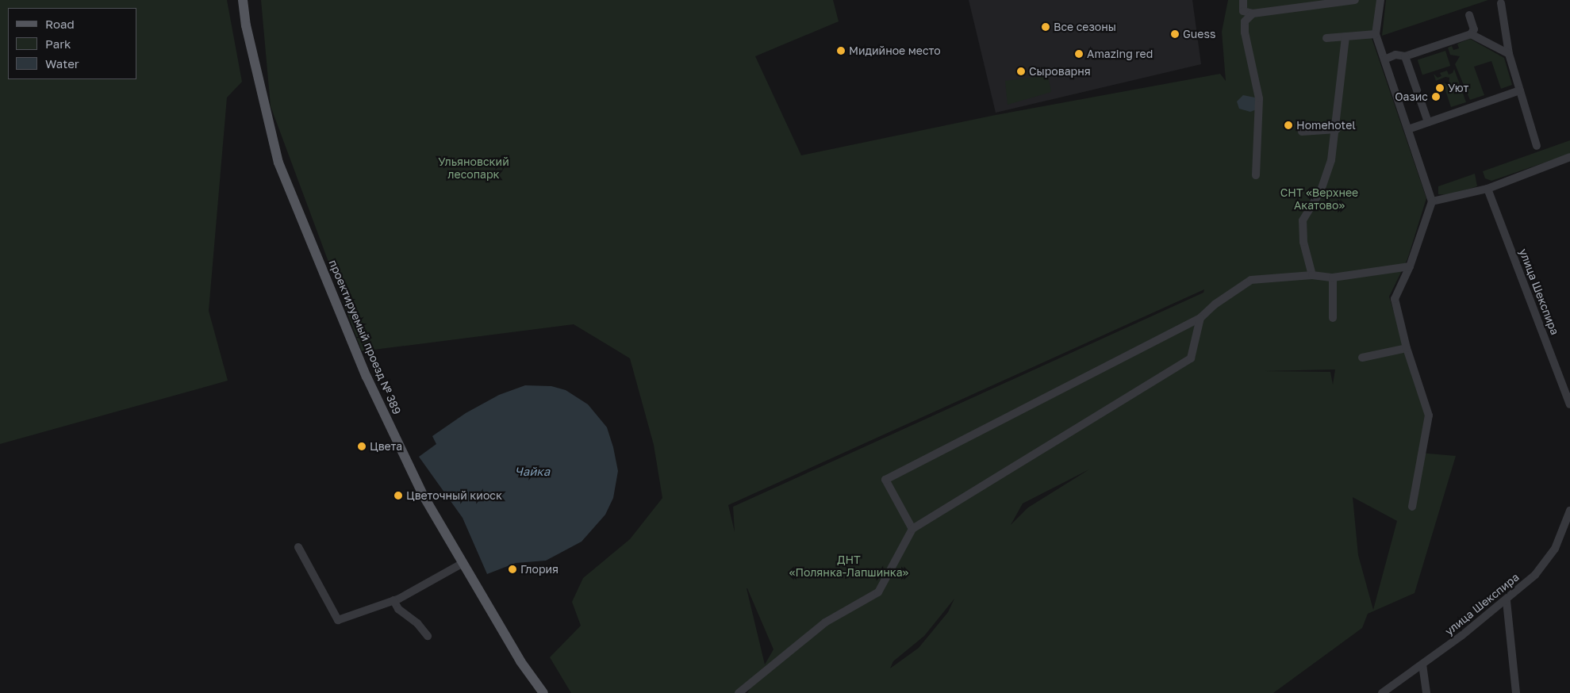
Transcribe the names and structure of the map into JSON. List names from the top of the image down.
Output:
{
  "streets": {
    "main road": ["проектируемый проезд № 389"],
    "street": ["улица Шекспира"]
  },
  "water": ["Чайка"],
  "parks": ["Ульяновский лесопарк", "СНТ «Верхнее Акатово»", "ДНТ «Полянка-Лапшинка»"],
  "places": [
    "Все сезоны",
    "Guess",
    "Мидийное место",
    "Amazing red",
    "Сыроварня",
    "Уют",
    "Оазис",
    "Homehotel",
    "Цвета",
    "Цветочный киоск",
    "Глория"
  ],
  "legend": ["Road", "Park", "Water"]
}
